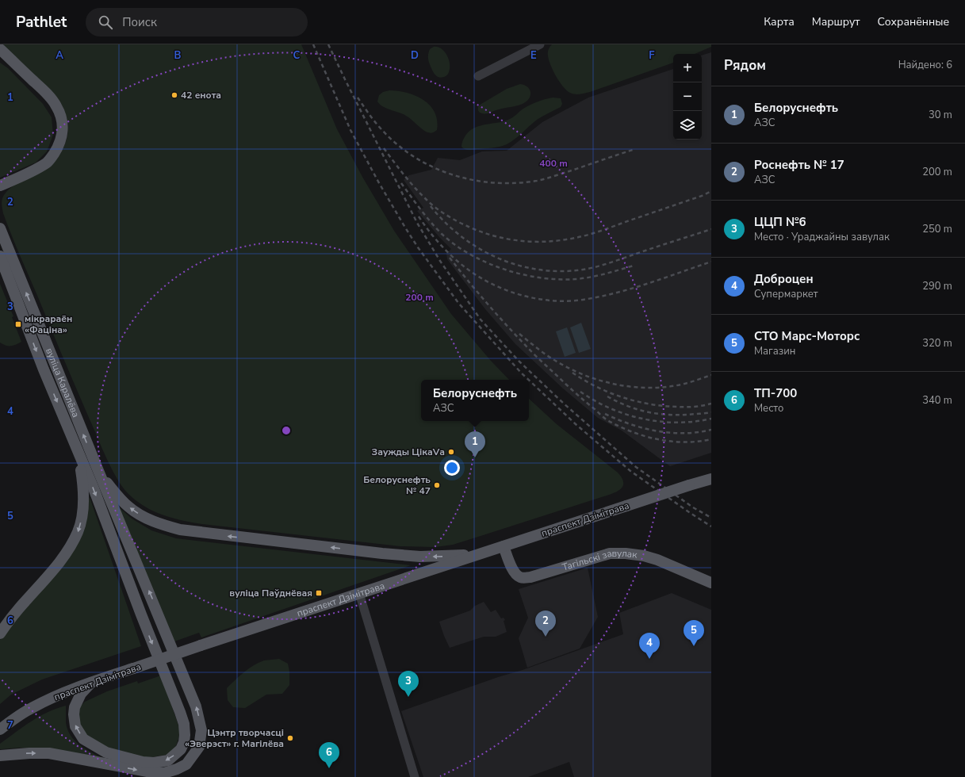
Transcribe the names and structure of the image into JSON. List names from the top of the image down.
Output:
{
  "streets": {
    "main road": ["вуліца Каралёва", "праспект Дзімітрава", "Тагільскі завулак"]
  },
  "crossings": [
    ["праспект Дзімітрава", "Тагільскі завулак"]
  ],
  "places": {
    "other": [
      "42 енота",
      "Заужды ЦікаVа",
      "Белоруснефть № 47",
      "Цэнтр творчасці «Эверэст» г. Магілёва"
    ],
    "transit": ["мікрараён «Фаціна»", "вуліца Паўднёвая"]
  },
  "page": {
    "header": "Pathlet",
    "search": "Поиск",
    "nav": ["Карта", "Маршрут", "Сохранённые"],
    "heading": ["Рядом", "Найдено: 6"],
    "map_buttons": ["+", "−"],
    "list": [
      {
        "mark": "1",
        "name": "Белоруснефть",
        "note": "АЗС",
        "value": "30 m"
      },
      {
        "mark": "2",
        "name": "Роснефть № 17",
        "note": "АЗС",
        "value": "200 m"
      },
      {
        "mark": "3",
        "name": "ЦЦП №6",
        "note": "Место · Ураджайны завулак",
        "value": "250 m"
      },
      {
        "mark": "4",
        "name": "Доброцен",
        "note": "Супермаркет",
        "value": "290 m"
      },
      {
        "mark": "5",
        "name": "СТО Марс-Моторс",
        "note": "Магазин",
        "value": "320 m"
      },
      {
        "mark": "6",
        "name": "ТП-700",
        "note": "Место",
        "value": "340 m"
      }
    ],
    "popup": ["Белоруснефть", "АЗС"],
    "pins": [
      "1",
      "2",
      "5",
      "4",
      "3",
      "6"
    ]
  },
  "grid": {
    "columns": [
      "A",
      "B",
      "C",
      "D",
      "E",
      "F"
    ],
    "rows": [
      "1",
      "2",
      "3",
      "4",
      "5",
      "6",
      "7"
    ]
  },
  "rings": ["400 m", "200 m"]
}
